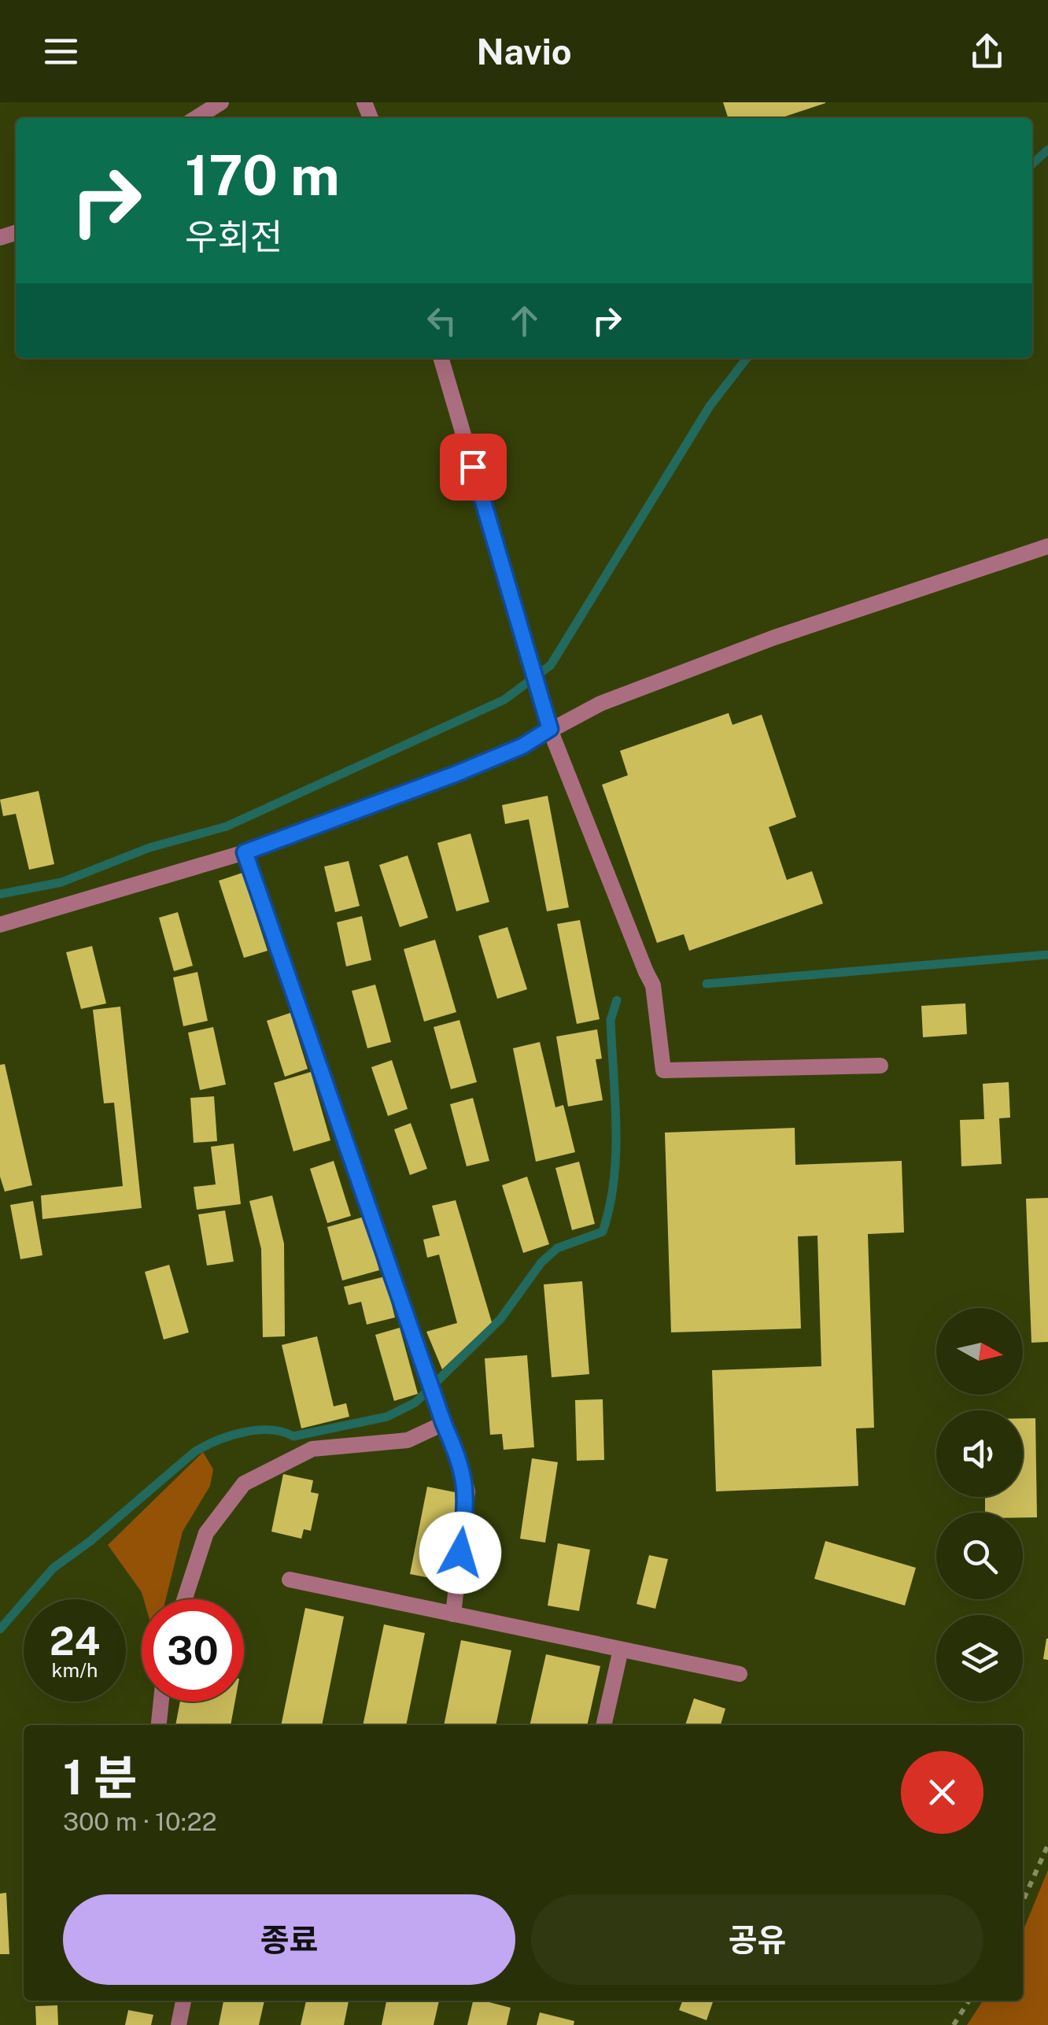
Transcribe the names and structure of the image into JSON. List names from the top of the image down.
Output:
{
  "north": "right",
  "page": {
    "header": "Navio",
    "turn": ["170 m", "우회전"],
    "speed": "24 km/h",
    "limit": "30",
    "heading": ["1 분", "300 m · 10:22"],
    "buttons": ["종료", "공유"]
  }
}
